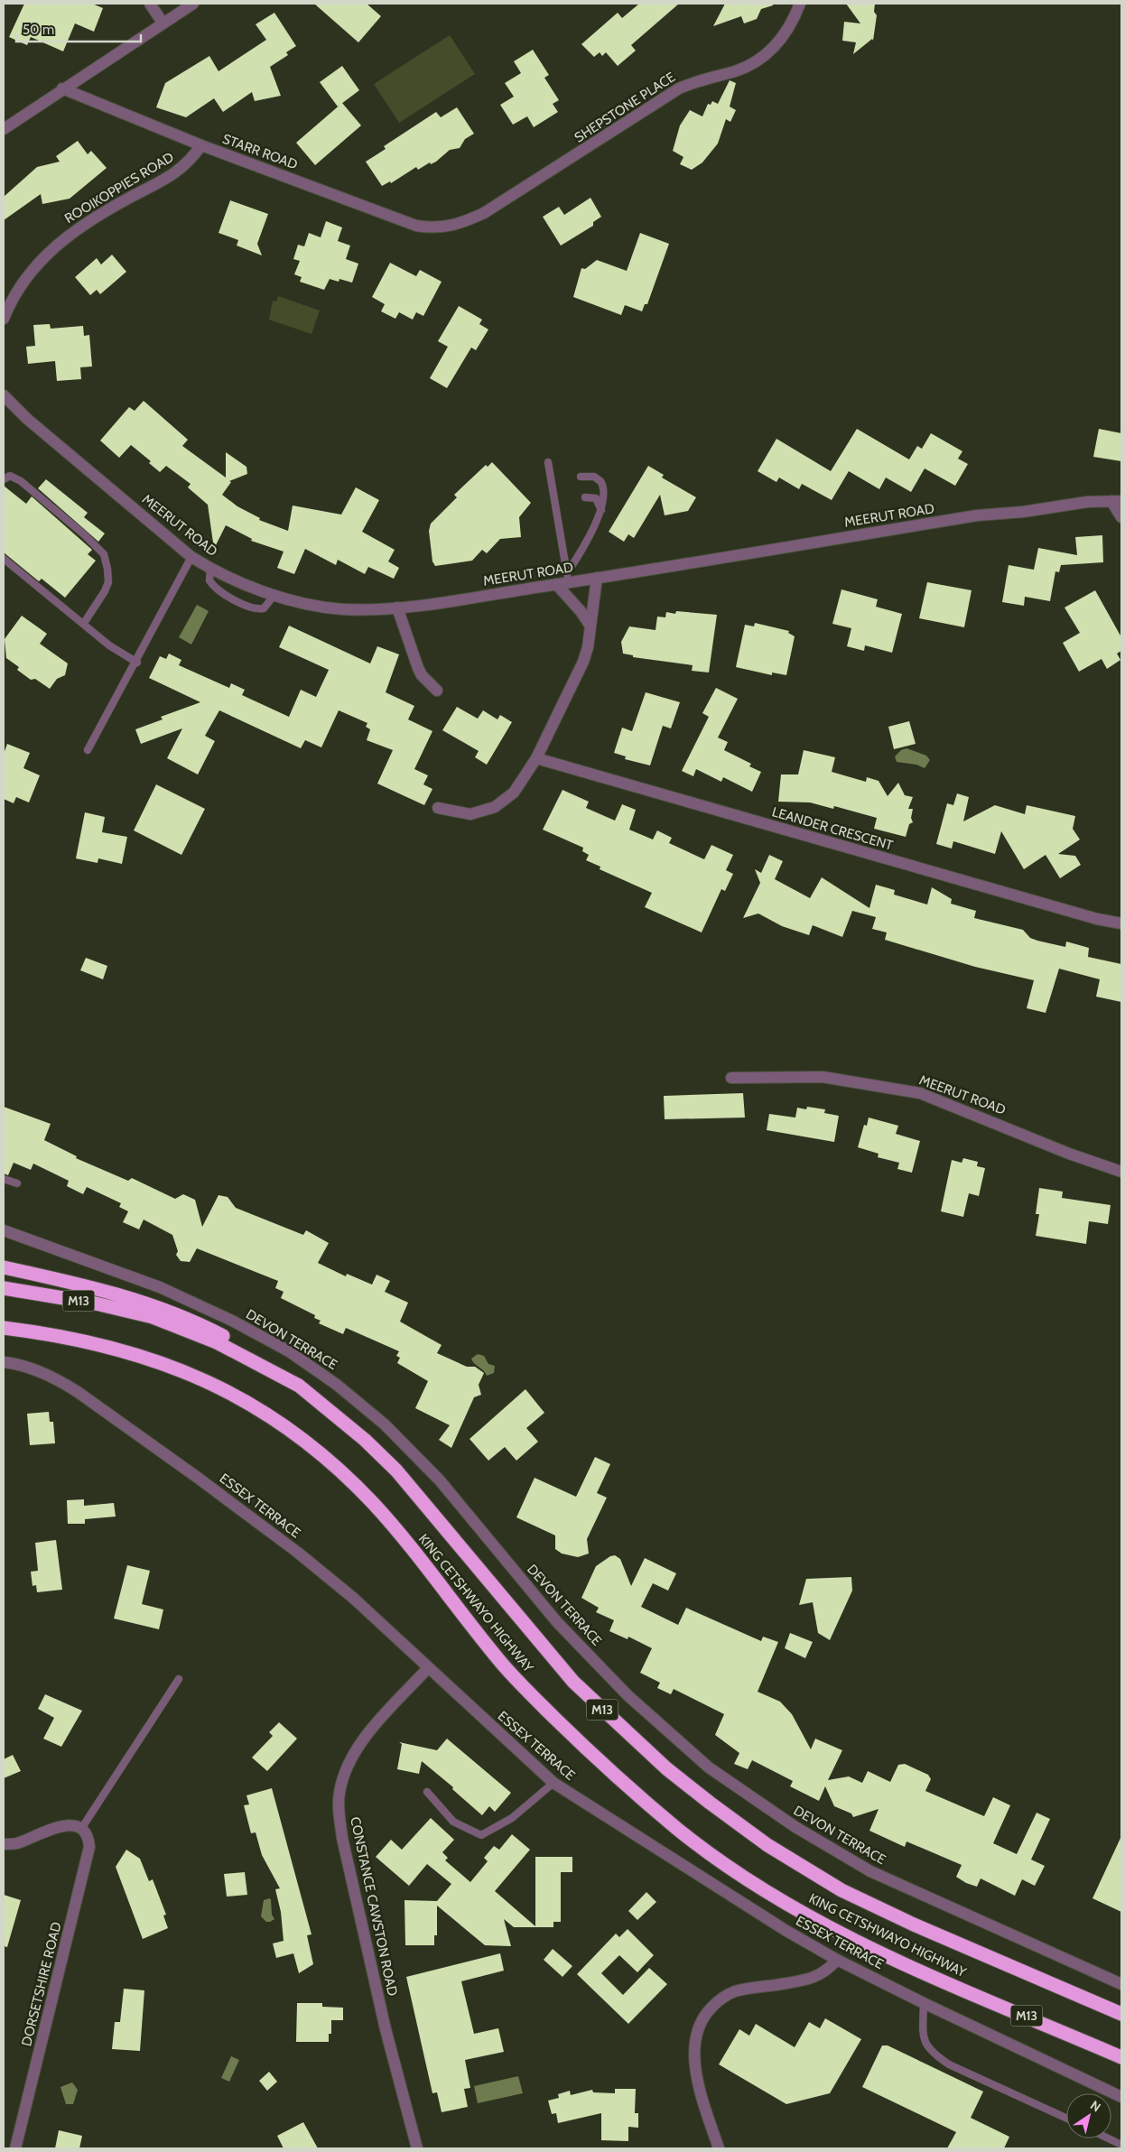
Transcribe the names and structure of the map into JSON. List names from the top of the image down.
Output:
{
  "streets": {
    "highway": ["M13", "KING CETSHWAYO HIGHWAY"],
    "street": [
      "SHEPSTONE PLACE",
      "STARR ROAD",
      "ROOIKOPPIES ROAD",
      "MEERUT ROAD",
      "LEANDER CRESCENT",
      "DEVON TERRACE",
      "ESSEX TERRACE",
      "CONSTANCE CAWSTON ROAD",
      "DORSETSHIRE ROAD"
    ]
  },
  "crossings": [
    ["SHEPSTONE PLACE", "STARR ROAD"],
    ["STARR ROAD", "ROOIKOPPIES ROAD"],
    ["ESSEX TERRACE", "CONSTANCE CAWSTON ROAD"]
  ],
  "scale_bar": "50 m",
  "north": "top right"
}
